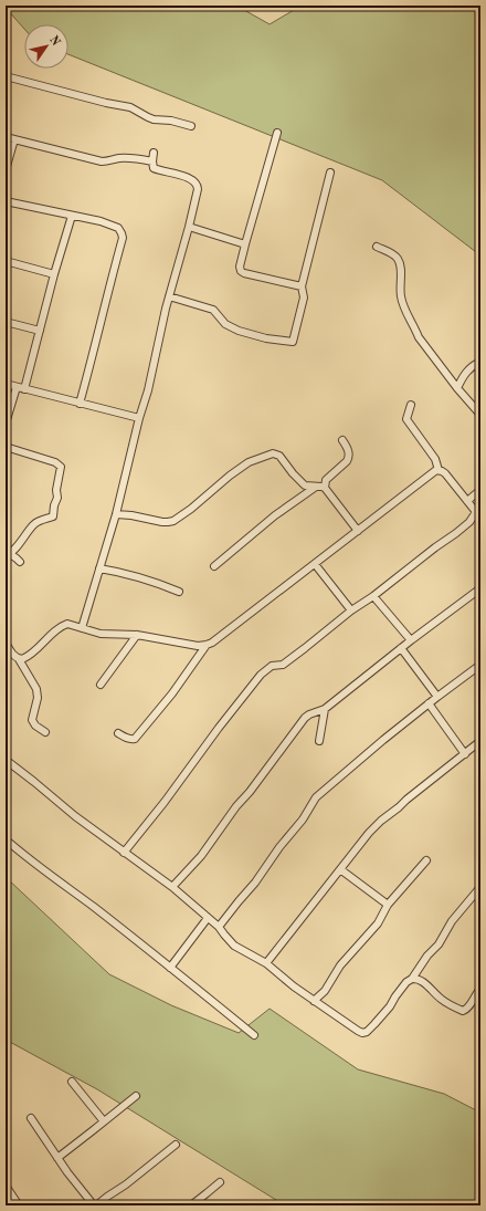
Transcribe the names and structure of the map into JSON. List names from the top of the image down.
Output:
{
  "north": "top right"
}
